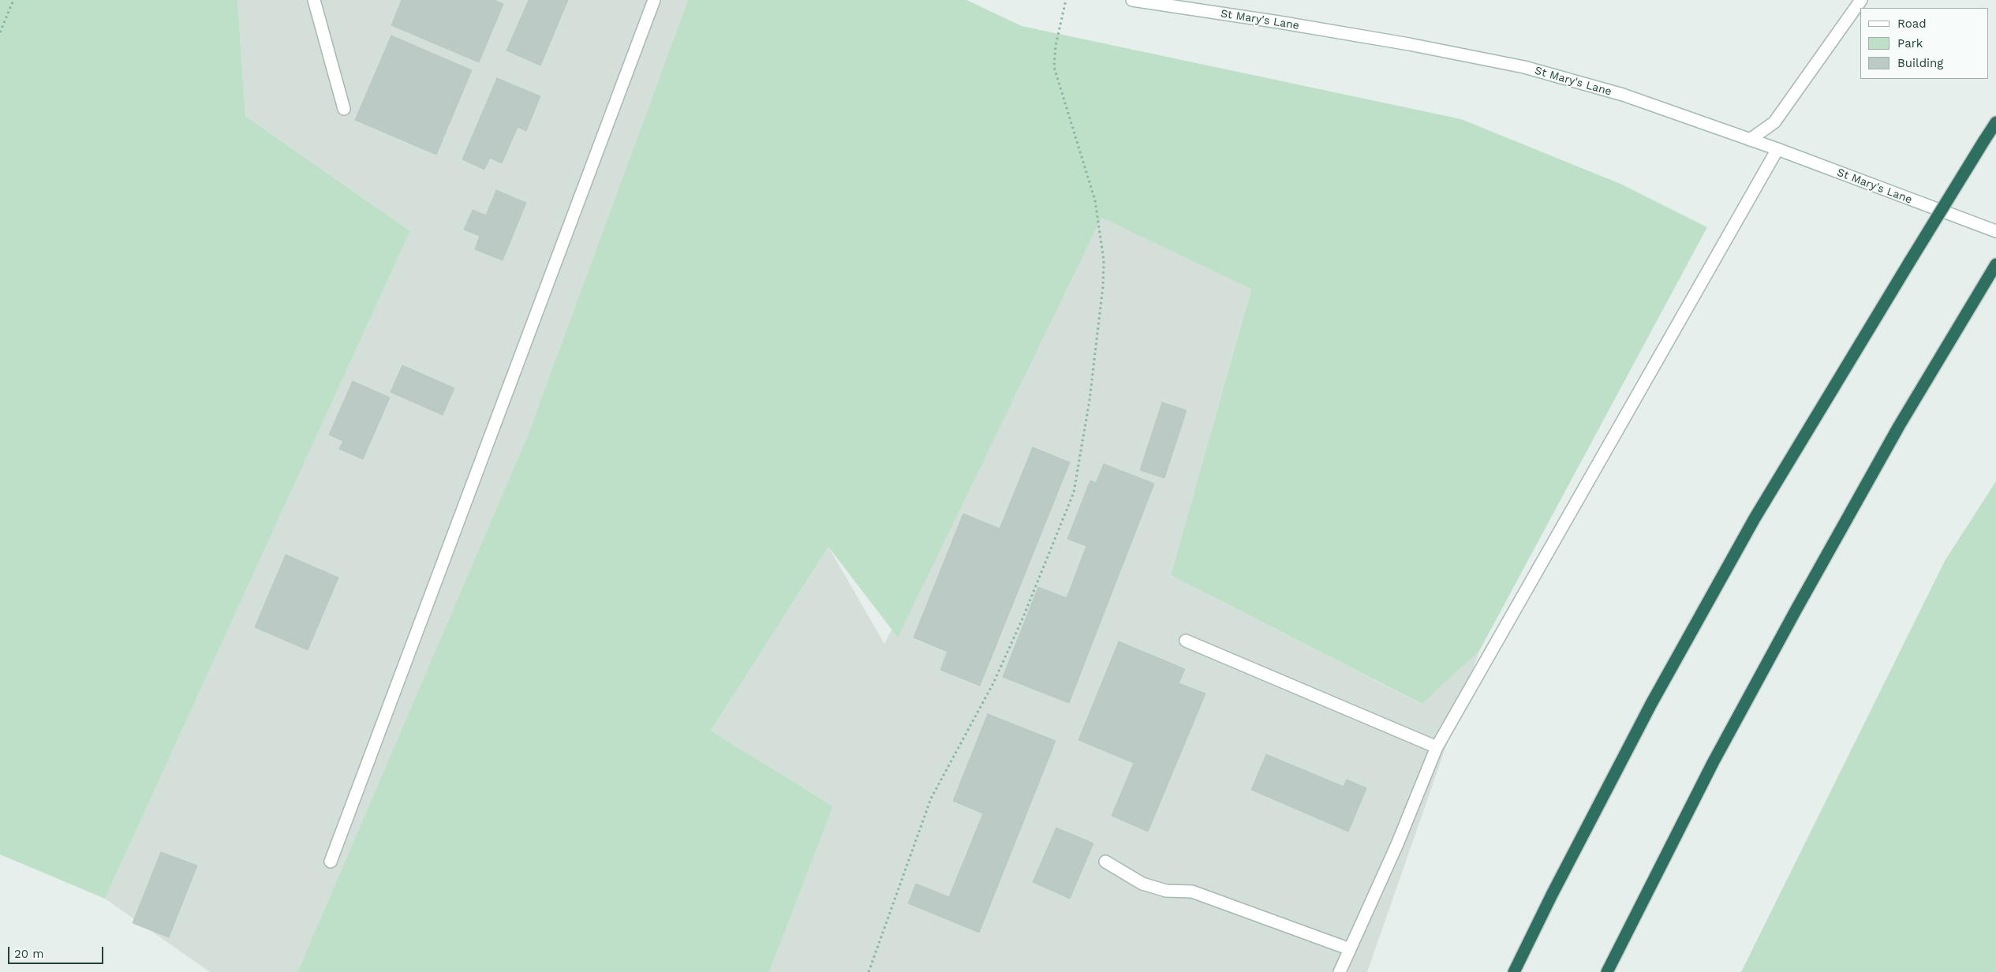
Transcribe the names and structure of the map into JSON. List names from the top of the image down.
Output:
{
  "streets": {
    "main road": ["St Mary's Lane"]
  },
  "legend": ["Road", "Park", "Building"],
  "scale_bar": "20 m"
}
